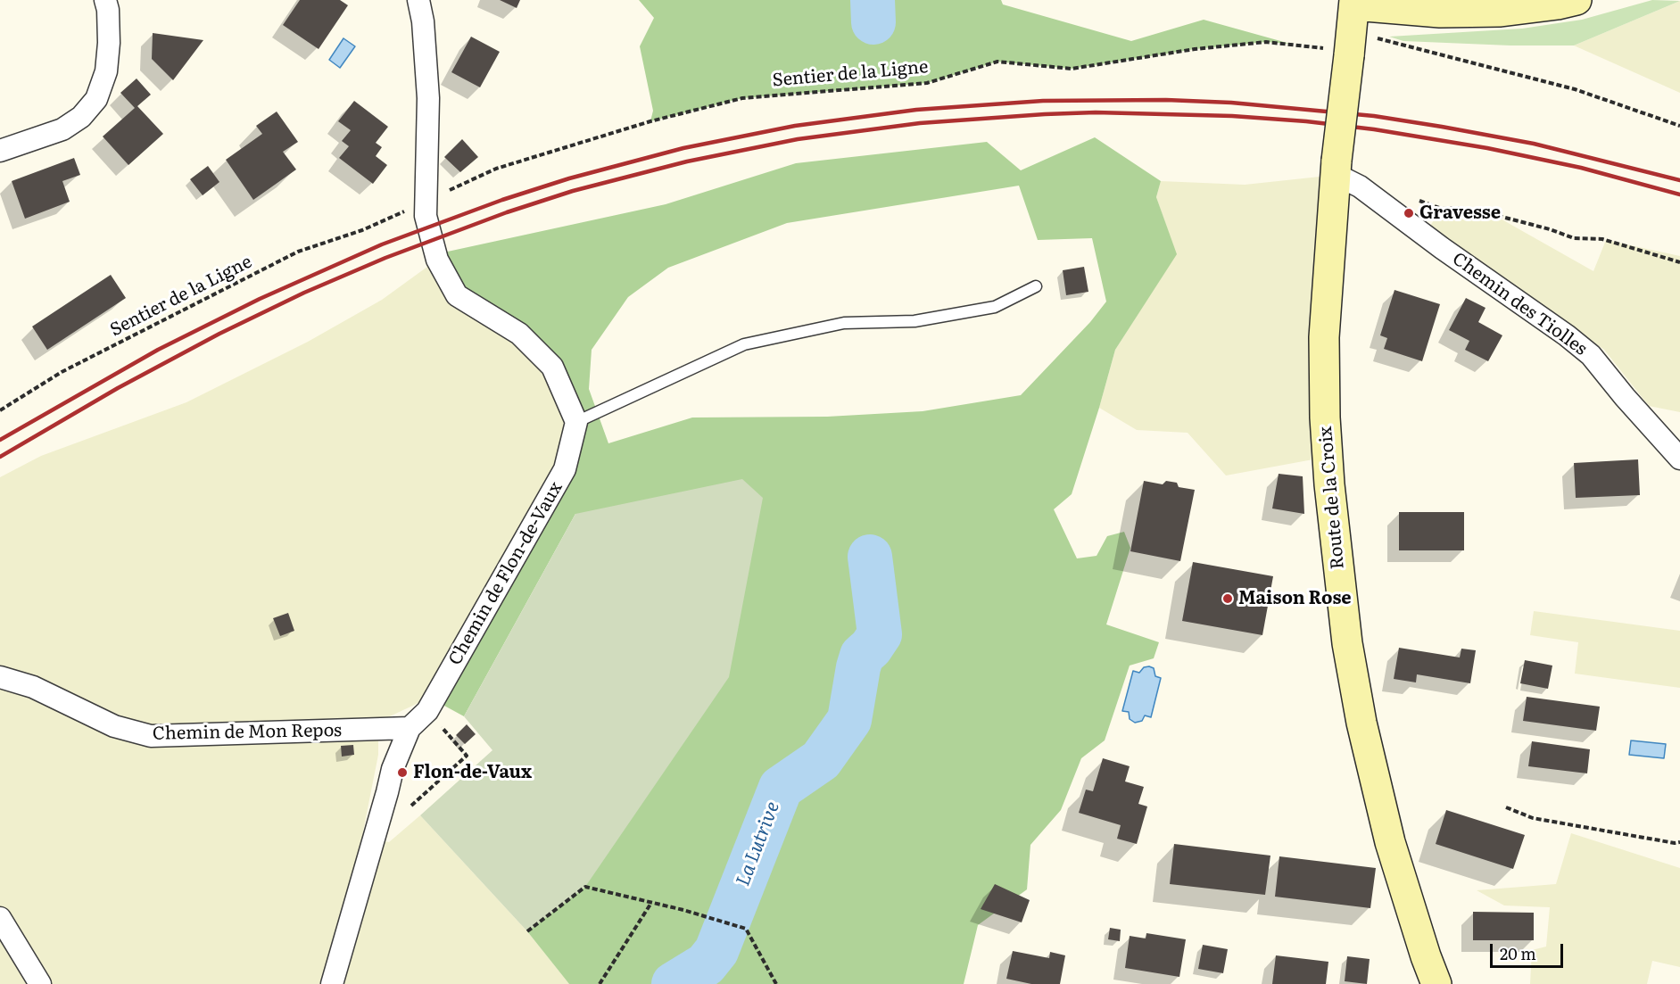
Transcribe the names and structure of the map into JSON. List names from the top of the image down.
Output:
{
  "streets": {
    "street": [
      "Chemin des Tiolles",
      "Route de la Croix",
      "Chemin de Flon-de-Vaux",
      "Chemin de Mon Repos"
    ],
    "path": ["Sentier de la Ligne"]
  },
  "crossings": [
    ["Sentier de la Ligne", "Route de la Croix"],
    ["Chemin des Tiolles", "Route de la Croix"],
    ["Chemin de Flon-de-Vaux", "Chemin de Mon Repos"]
  ],
  "water": ["La Lutrive"],
  "places": ["Gravesse", "Maison Rose", "Flon-de-Vaux"],
  "scale_bar": "20 m"
}
